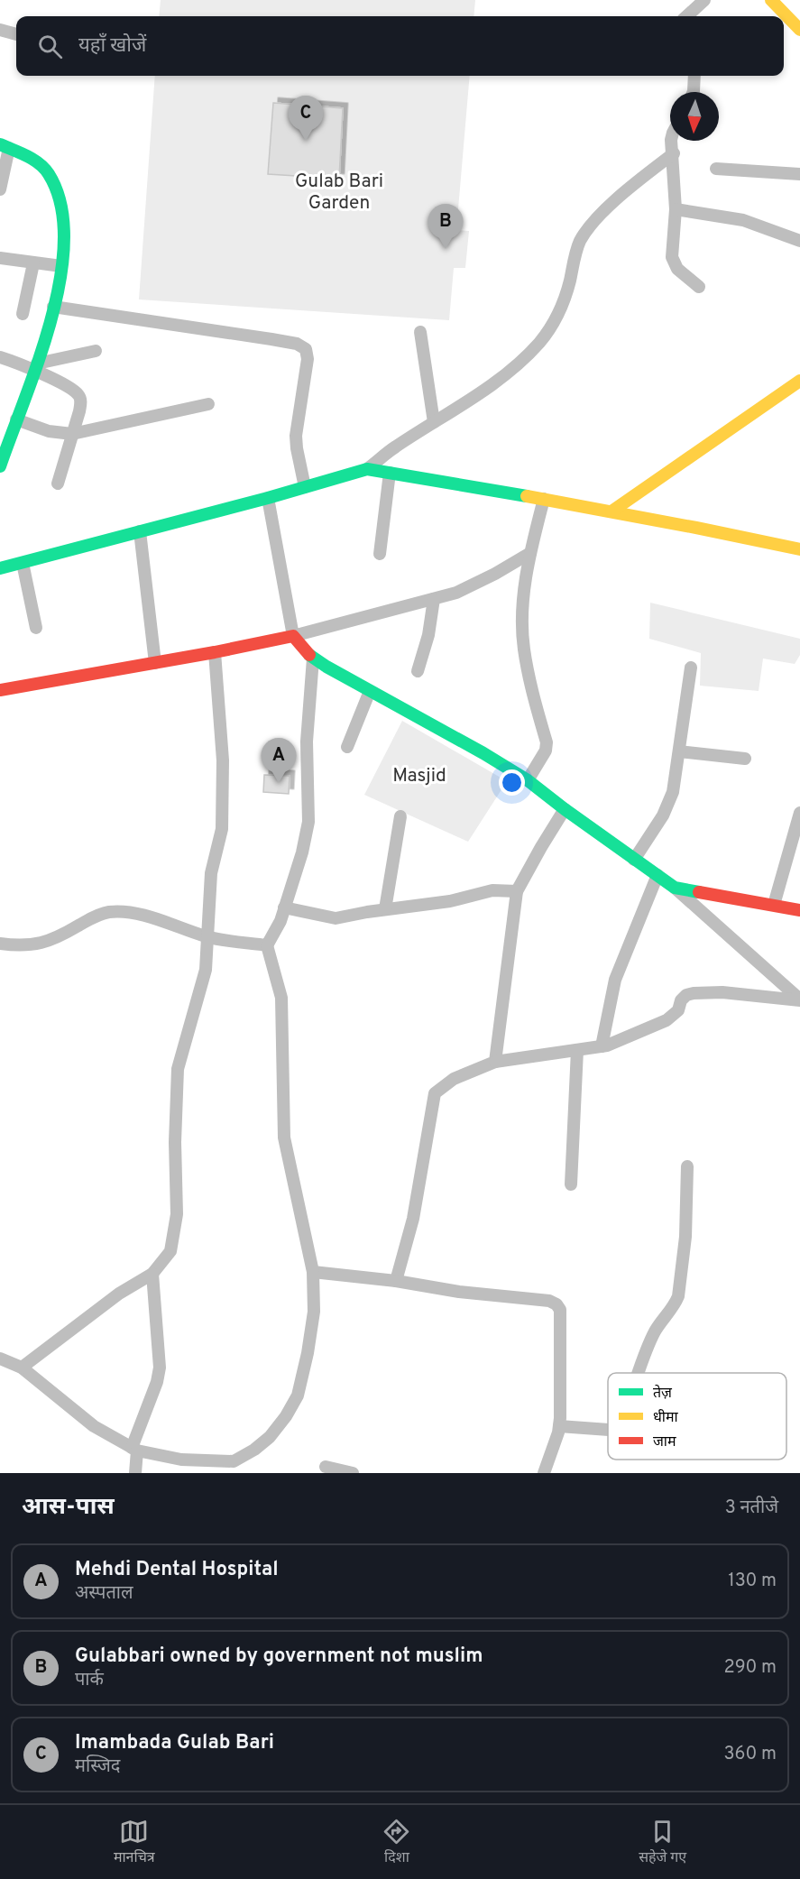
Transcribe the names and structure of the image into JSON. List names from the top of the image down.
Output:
{
  "parks": ["Gulab Bari Garden", "Masjid"],
  "legend": ["तेज़", "धीमा", "जाम"],
  "north": "bottom",
  "page": {
    "search": "यहाँ खोजें",
    "pins": ["C", "B", "A"],
    "heading": ["आस-पास", "3 नतीजे"],
    "list": [
      {
        "mark": "A",
        "name": "Mehdi Dental Hospital",
        "note": "अस्पताल",
        "value": "130 m"
      },
      {
        "mark": "B",
        "name": "Gulabbari owned by government not muslim",
        "note": "पार्क",
        "value": "290 m"
      },
      {
        "mark": "C",
        "name": "Imambada Gulab Bari",
        "note": "मस्जिद",
        "value": "360 m"
      }
    ],
    "nav": ["मानचित्र", "दिशा", "सहेजे गए"]
  }
}
